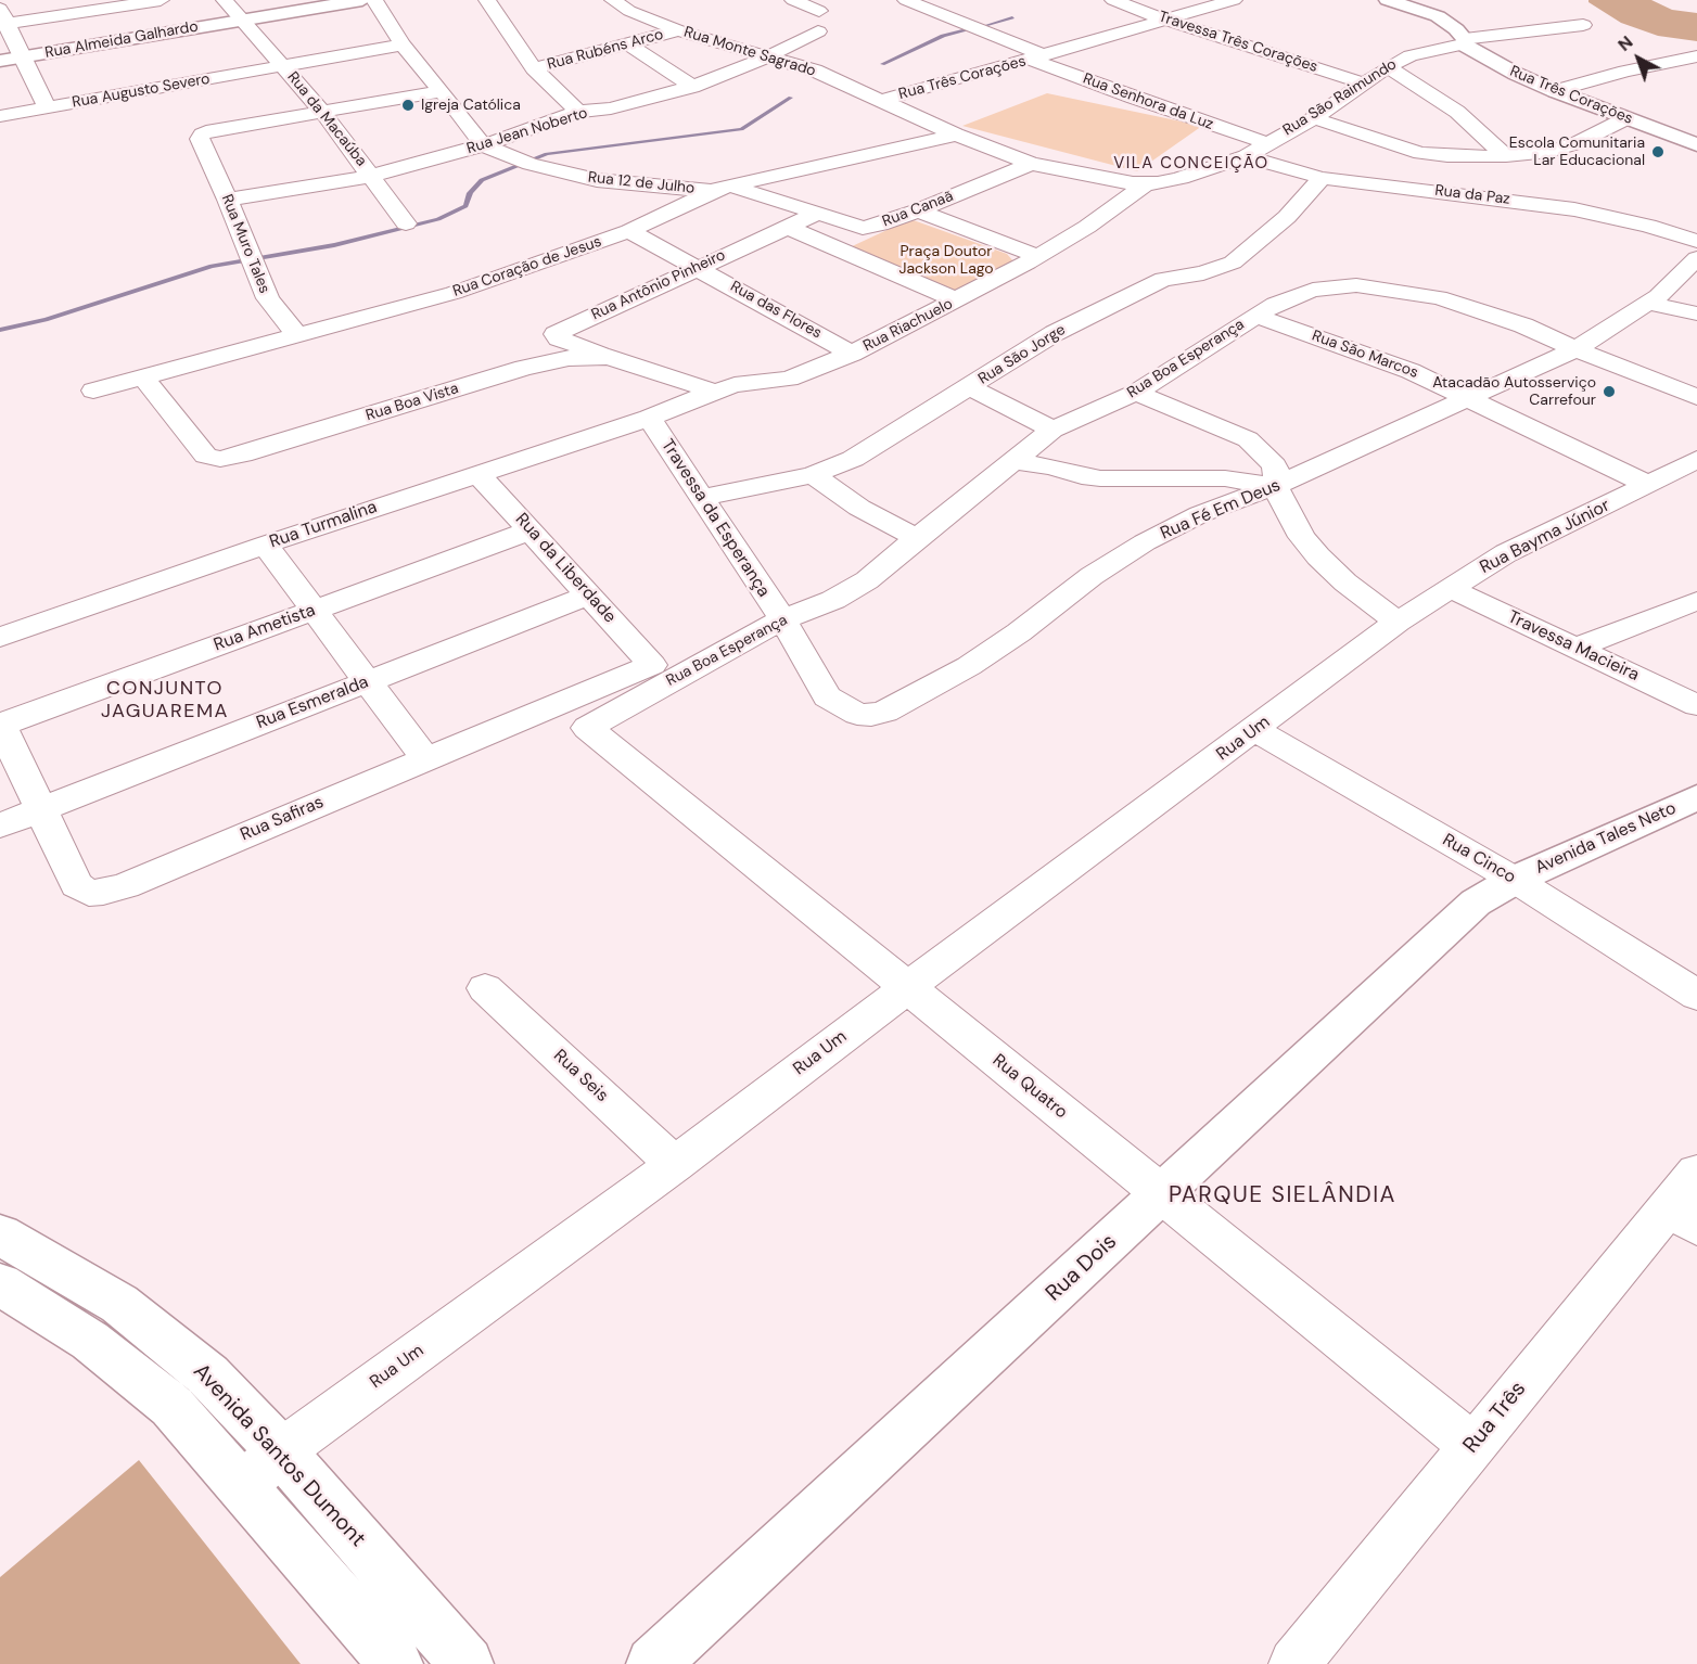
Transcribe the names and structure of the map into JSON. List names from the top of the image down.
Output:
{
  "streets": {
    "main road": [
      "Rua Almeida Galhardo",
      "Rua Três Corações",
      "Avenida Tales Neto",
      "Rua Dois",
      "Avenida Santos Dumont"
    ],
    "street": [
      "Travessa Três Corações",
      "Rua Rubéns Arco",
      "Rua Monte Sagrado",
      "Rua Augusto Severo",
      "Rua São Raimundo",
      "Rua Senhora da Luz",
      "Rua da Macaúba",
      "Rua Jean Noberto",
      "Rua 12 de Julho",
      "Rua da Paz",
      "Rua Canaã",
      "Rua Muro Tales",
      "Rua Coração de Jesus",
      "Rua Antônio Pinheiro",
      "Rua das Flores",
      "Rua Riachuelo",
      "Rua São Jorge",
      "Rua São Marcos",
      "Rua Boa Esperança",
      "Rua Boa Vista",
      "Rua Fé Em Deus",
      "Travessa da Esperança",
      "Rua Turmalina",
      "Rua Bayma Júnior",
      "Rua da Liberdade",
      "Rua Ametista",
      "Travessa Macieira",
      "Rua Esmeralda",
      "Rua Um",
      "Rua Safiras",
      "Rua Cinco",
      "Rua Seis",
      "Rua Quatro",
      "Rua Três"
    ]
  },
  "crossings": [
    ["Rua Almeida Galhardo", "Rua da Macaúba"],
    ["Travessa Três Corações", "Rua Três Corações"],
    ["Travessa Três Corações", "Rua São Raimundo"],
    ["Rua Rubéns Arco", "Rua Monte Sagrado"],
    ["Rua Monte Sagrado", "Rua Três Corações"],
    ["Rua Monte Sagrado", "Rua São Raimundo"],
    ["Rua Monte Sagrado", "Rua Jean Noberto"],
    ["Rua Monte Sagrado", "Rua Canaã"],
    ["Rua Monte Sagrado", "Rua Coração de Jesus"],
    ["Rua Monte Sagrado", "Rua Riachuelo"],
    ["Rua Três Corações", "Rua São Raimundo"],
    ["Rua Três Corações", "Rua Senhora da Luz"],
    ["Rua Augusto Severo", "Rua da Macaúba"],
    ["Rua São Raimundo", "Rua Senhora da Luz"],
    ["Rua São Raimundo", "Rua da Paz"],
    ["Rua São Raimundo", "Rua Riachuelo"],
    ["Rua da Macaúba", "Rua Jean Noberto"],
    ["Rua da Macaúba", "Rua Muro Tales"],
    ["Rua Jean Noberto", "Rua 12 de Julho"],
    ["Rua Jean Noberto", "Rua Muro Tales"],
    ["Rua 12 de Julho", "Rua Canaã"],
    ["Rua 12 de Julho", "Rua Coração de Jesus"],
    ["Rua da Paz", "Rua São Jorge"],
    ["Rua Canaã", "Rua Coração de Jesus"],
    ["Rua Canaã", "Rua Antônio Pinheiro"],
    ["Rua Muro Tales", "Rua Coração de Jesus"],
    ["Rua Coração de Jesus", "Rua das Flores"],
    ["Rua Coração de Jesus", "Rua Boa Vista"],
    ["Rua Antônio Pinheiro", "Rua das Flores"],
    ["Rua Antônio Pinheiro", "Rua Boa Vista"],
    ["Rua das Flores", "Rua Riachuelo"],
    ["Rua Riachuelo", "Rua Boa Vista"],
    ["Rua Riachuelo", "Travessa da Esperança"],
    ["Rua Riachuelo", "Rua Turmalina"],
    ["Rua São Jorge", "Travessa da Esperança"],
    ["Rua São Marcos", "Rua Boa Esperança"],
    ["Rua São Marcos", "Rua Fé Em Deus"],
    ["Rua São Marcos", "Rua Bayma Júnior"],
    ["Rua Boa Esperança", "Rua Fé Em Deus"],
    ["Rua Boa Esperança", "Travessa da Esperança"],
    ["Rua Boa Esperança", "Rua Quatro"],
    ["Rua Fé Em Deus", "Travessa da Esperança"],
    ["Travessa da Esperança", "Rua Turmalina"],
    ["Rua Turmalina", "Rua da Liberdade"],
    ["Rua Bayma Júnior", "Travessa Macieira"],
    ["Rua Bayma Júnior", "Rua Um"],
    ["Rua da Liberdade", "Rua Ametista"],
    ["Rua da Liberdade", "Rua Esmeralda"],
    ["Rua da Liberdade", "Rua Safiras"],
    ["Rua Ametista", "Rua Safiras"],
    ["Rua Esmeralda", "Rua Safiras"],
    ["Rua Um", "Rua Cinco"],
    ["Rua Um", "Rua Seis"],
    ["Rua Um", "Rua Quatro"],
    ["Rua Um", "Avenida Santos Dumont"],
    ["Avenida Tales Neto", "Rua Cinco"],
    ["Avenida Tales Neto", "Rua Dois"],
    ["Rua Cinco", "Rua Dois"],
    ["Rua Quatro", "Rua Dois"],
    ["Rua Quatro", "Rua Três"]
  ],
  "districts": ["VILA CONCEIÇÃO", "CONJUNTO JAGUAREMA", "PARQUE SIELÂNDIA"],
  "parks": ["Praça Doutor Jackson Lago"],
  "places": ["Igreja Católica", "Escola Comunitaria Lar Educacional", "Atacadão Autosserviço Carrefour"],
  "north": "top left"
}
